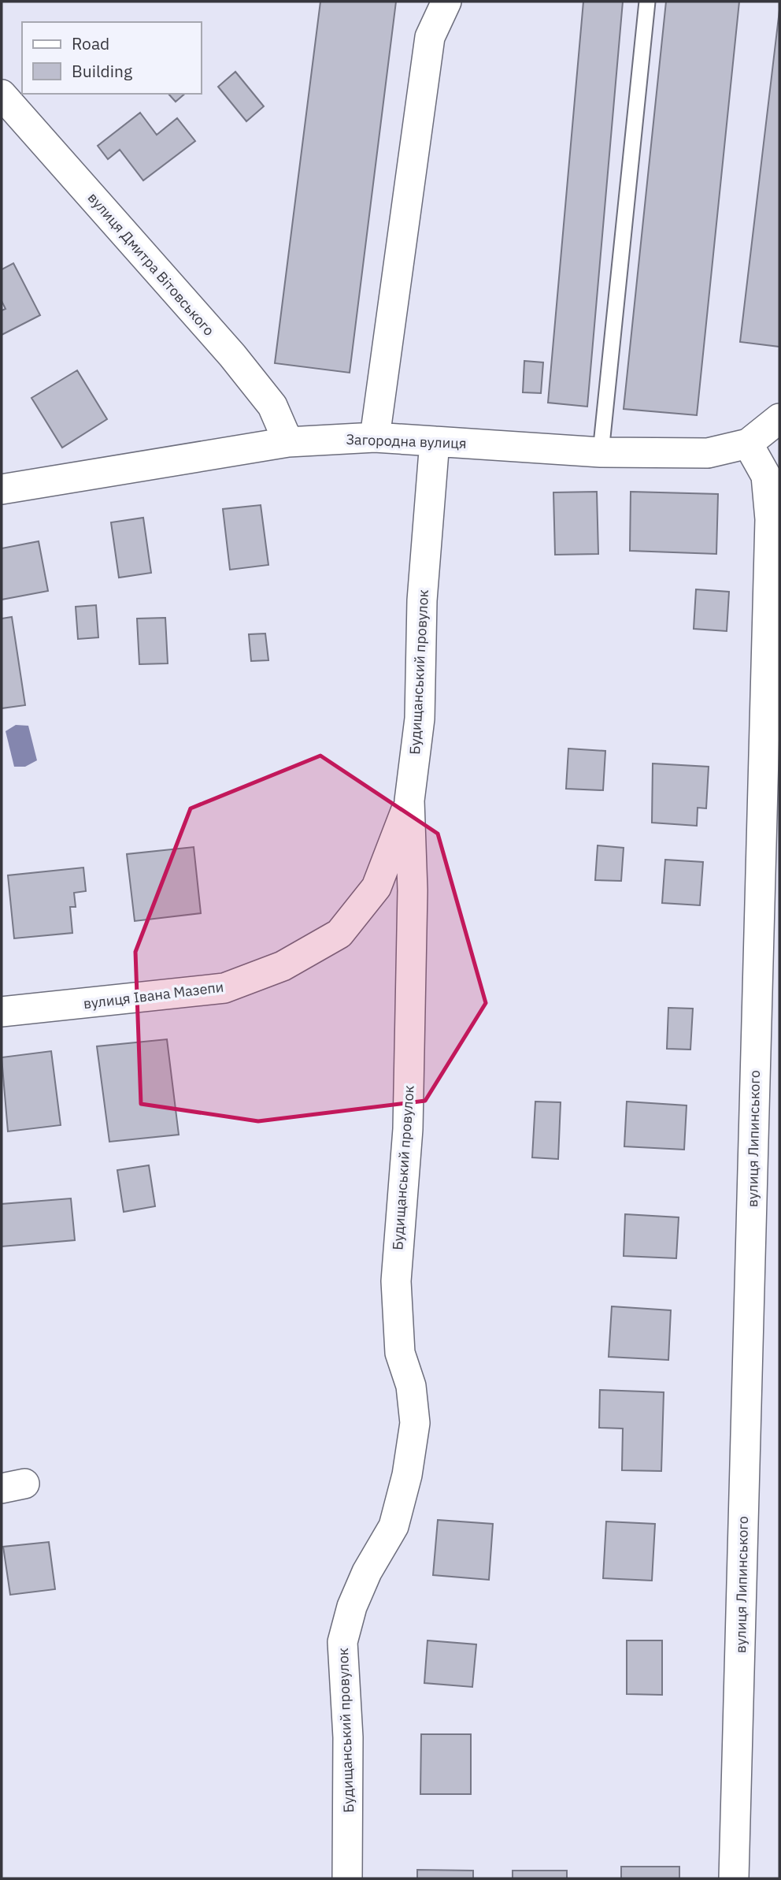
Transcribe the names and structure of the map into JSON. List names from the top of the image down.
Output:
{
  "streets": {
    "street": [
      "вулиця Дмитра Вітовського",
      "Загородна вулиця",
      "Будищанський провулок",
      "вулиця Івана Мазепи",
      "вулиця Липинського"
    ]
  },
  "crossings": [
    ["вулиця Дмитра Вітовського", "Загородна вулиця"],
    ["Загородна вулиця", "Будищанський провулок"],
    ["Загородна вулиця", "вулиця Липинського"],
    ["Будищанський провулок", "вулиця Івана Мазепи"]
  ],
  "legend": ["Road", "Building"]
}
